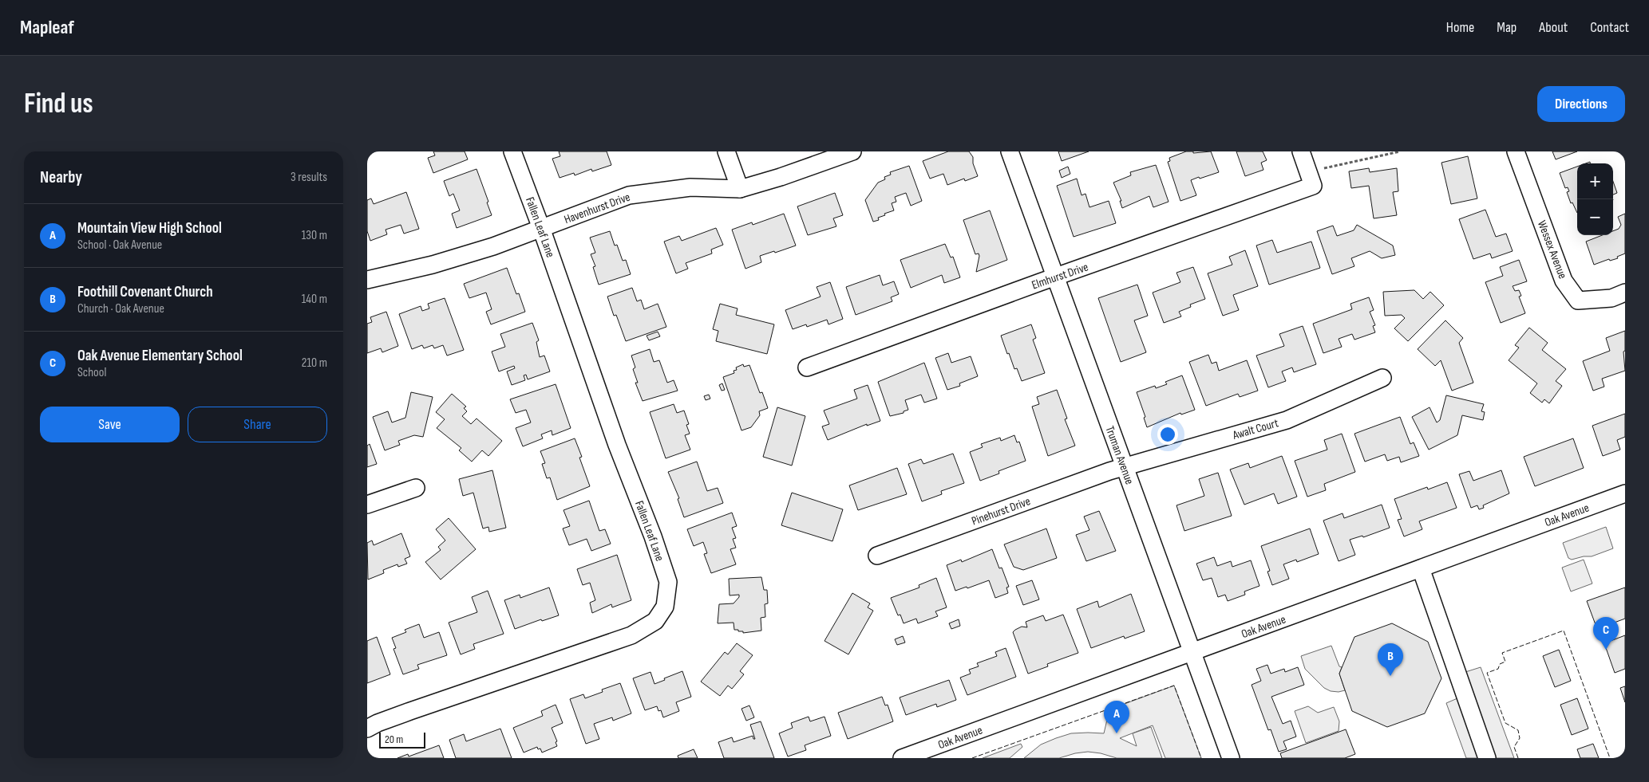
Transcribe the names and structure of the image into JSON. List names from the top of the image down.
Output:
{
  "streets": {
    "street": [
      "Havenhurst Drive",
      "Fallen Leaf Lane",
      "Wessex Avenue",
      "Elmhurst Drive",
      "Awalt Court",
      "Truman Avenue",
      "Pinehurst Drive",
      "Oak Avenue"
    ]
  },
  "crossings": [
    ["Havenhurst Drive", "Fallen Leaf Lane"],
    ["Elmhurst Drive", "Truman Avenue"],
    ["Awalt Court", "Truman Avenue"],
    ["Awalt Court", "Pinehurst Drive"],
    ["Truman Avenue", "Pinehurst Drive"],
    ["Truman Avenue", "Oak Avenue"]
  ],
  "scale_bar": "20 m",
  "page": {
    "header": "Mapleaf",
    "nav": [
      "Home",
      "Map",
      "About",
      "Contact"
    ],
    "buttons": [
      "Directions",
      ["Save", "Share"]
    ],
    "title": "Find us",
    "heading": ["Nearby", "3 results"],
    "map_buttons": ["+", "−"],
    "list": [
      {
        "mark": "A",
        "name": "Mountain View High School",
        "note": "School · Oak Avenue",
        "value": "130 m"
      },
      {
        "mark": "B",
        "name": "Foothill Covenant Church",
        "note": "Church · Oak Avenue",
        "value": "140 m"
      },
      {
        "mark": "C",
        "name": "Oak Avenue Elementary School",
        "note": "School",
        "value": "210 m"
      }
    ],
    "pins": ["C", "B", "A"],
    "scale": "20 m"
  }
}
